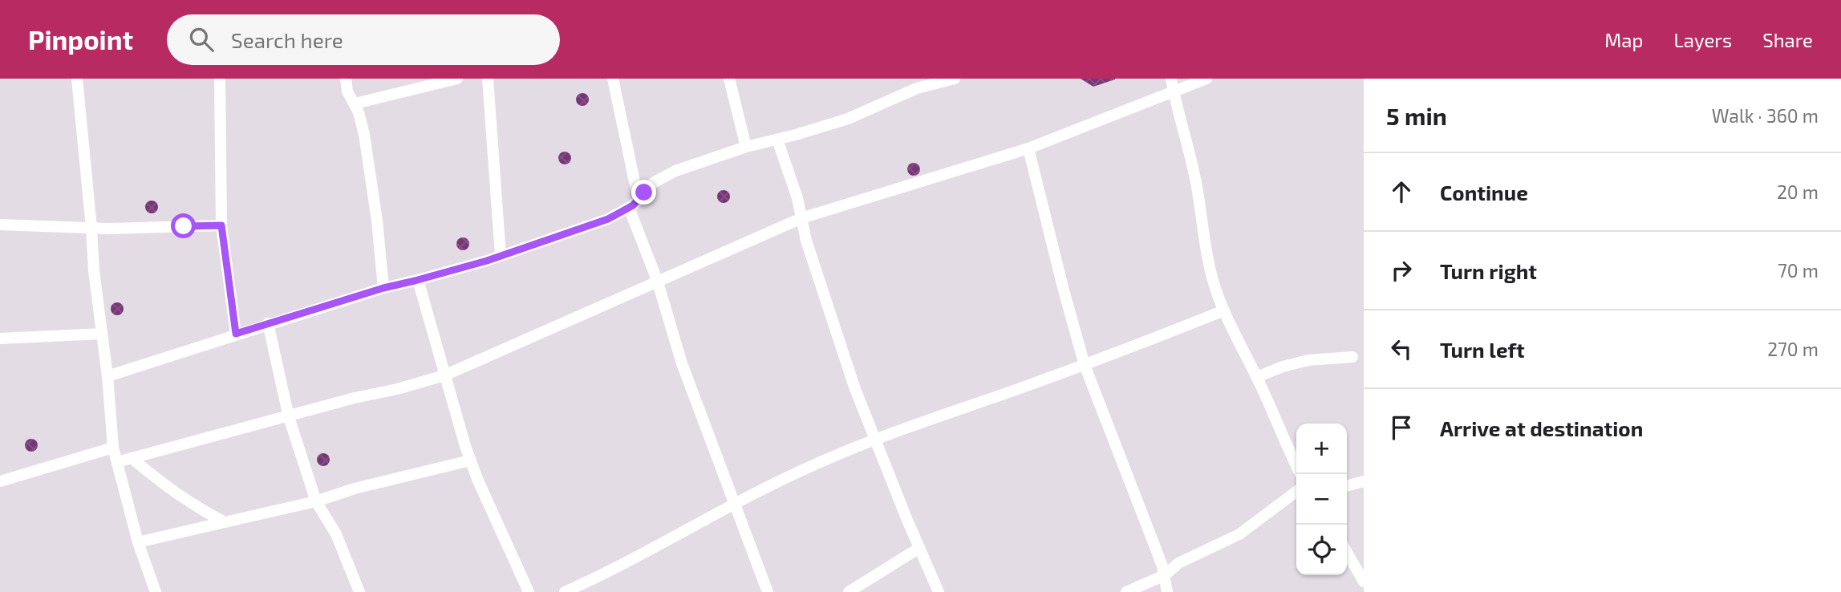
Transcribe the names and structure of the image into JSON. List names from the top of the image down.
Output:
{
  "page": {
    "header": "Pinpoint",
    "search": "Search here",
    "nav": ["Map", "Layers", "Share"],
    "heading": ["5 min", "Walk · 360 m"],
    "list": [
      ["Continue", "20 m"],
      ["Turn right", "70 m"],
      ["Turn left", "270 m"],
      "Arrive at destination"
    ],
    "map_buttons": ["+", "−"]
  }
}
